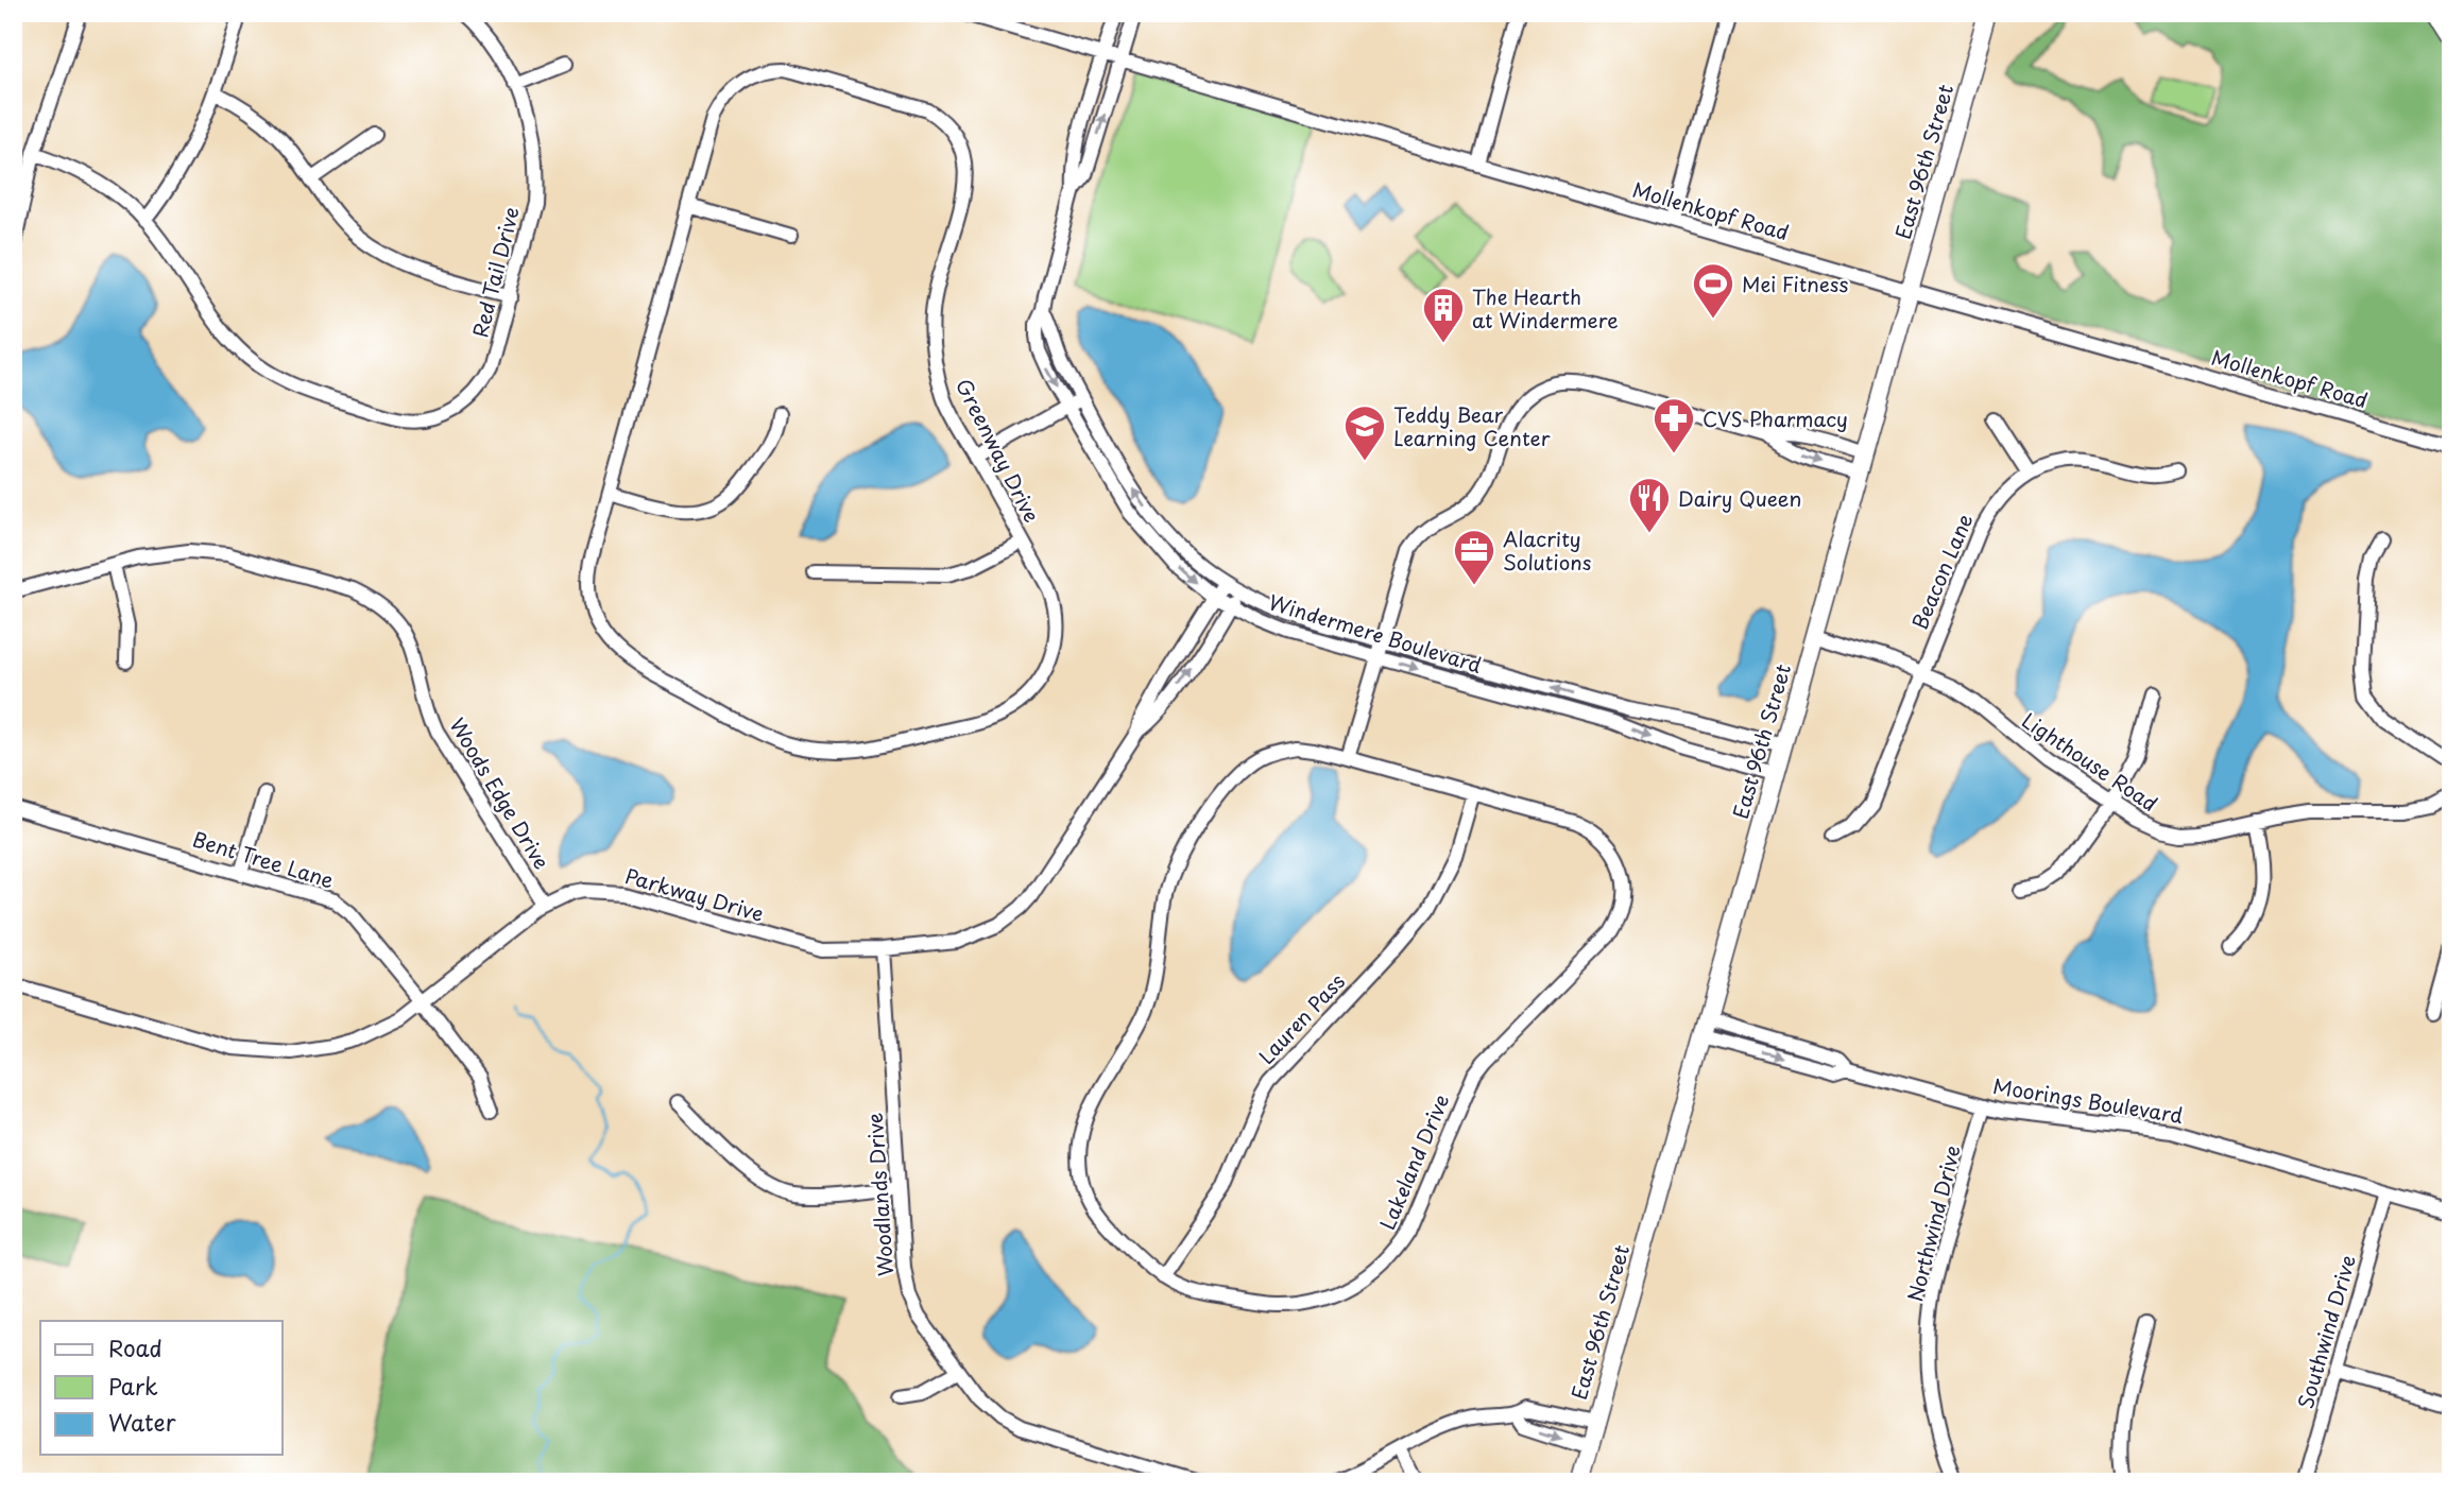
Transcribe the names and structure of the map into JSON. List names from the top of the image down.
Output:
{
  "streets": {
    "main road": ["East 96th Street"],
    "street": [
      "Mollenkopf Road",
      "Red Tail Drive",
      "Greenway Drive",
      "Beacon Lane",
      "Windermere Boulevard",
      "Lighthouse Road",
      "Woods Edge Drive",
      "Bent Tree Lane",
      "Parkway Drive",
      "Lauren Pass",
      "Moorings Boulevard",
      "Lakeland Drive",
      "Woodlands Drive",
      "Northwind Drive",
      "Southwind Drive"
    ]
  },
  "crossings": [
    ["East 96th Street", "Mollenkopf Road"],
    ["East 96th Street", "Windermere Boulevard"],
    ["East 96th Street", "Lighthouse Road"],
    ["East 96th Street", "Moorings Boulevard"],
    ["Mollenkopf Road", "Windermere Boulevard"],
    ["Beacon Lane", "Lighthouse Road"],
    ["Windermere Boulevard", "Parkway Drive"],
    ["Woods Edge Drive", "Parkway Drive"],
    ["Bent Tree Lane", "Parkway Drive"],
    ["Parkway Drive", "Woodlands Drive"],
    ["Lauren Pass", "Lakeland Drive"],
    ["Moorings Boulevard", "Northwind Drive"],
    ["Moorings Boulevard", "Southwind Drive"]
  ],
  "places": {
    "sports": ["Mei Fitness"],
    "building": ["The Hearth at Windermere"],
    "pharmacy": ["CVS Pharmacy"],
    "school or university": ["Teddy Bear Learning Center"],
    "restaurant": ["Dairy Queen"],
    "office": ["Alacrity Solutions"]
  },
  "legend": ["Road", "Park", "Water"]
}
